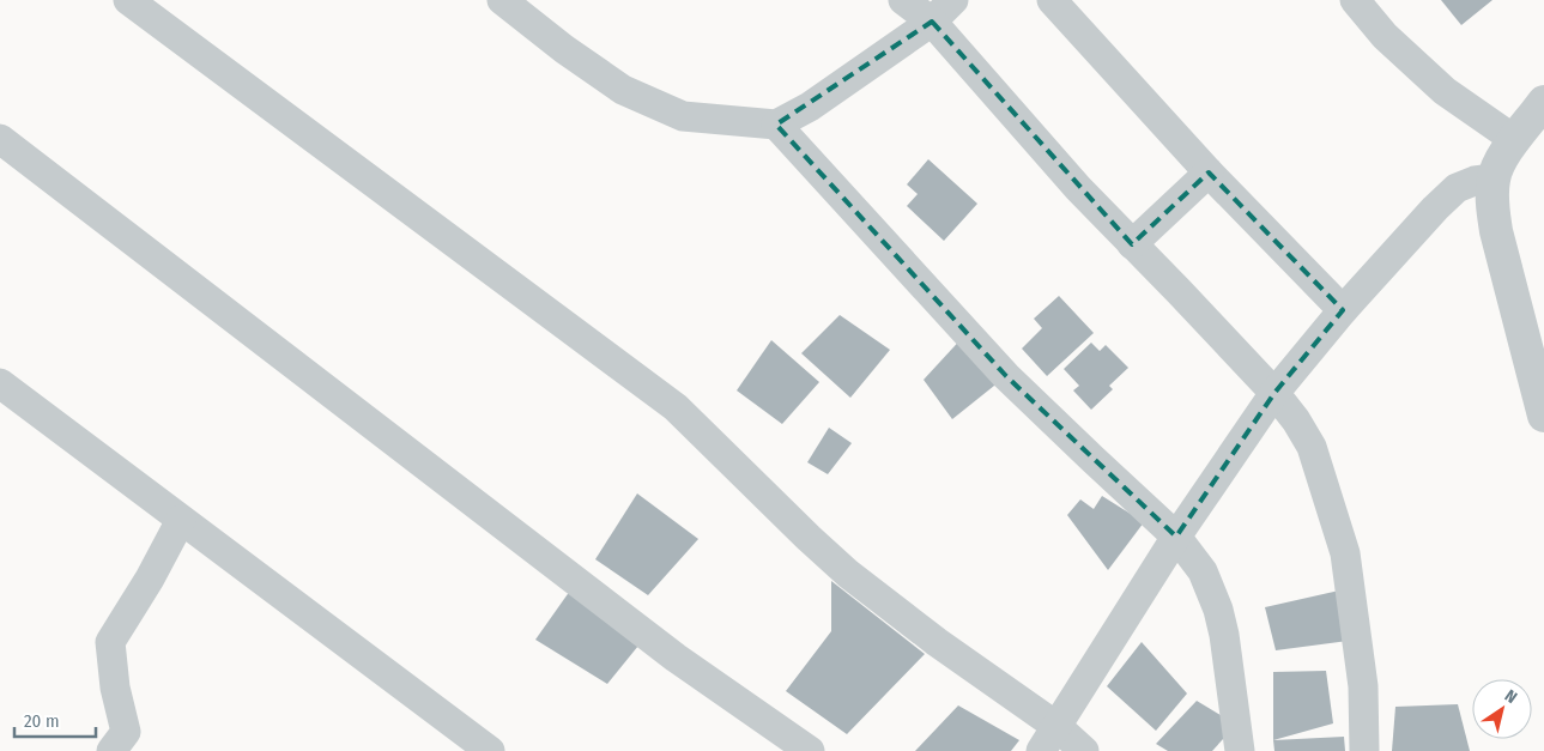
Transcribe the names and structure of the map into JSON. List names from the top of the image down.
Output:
{
  "scale_bar": "20 m",
  "north": "top right"
}
